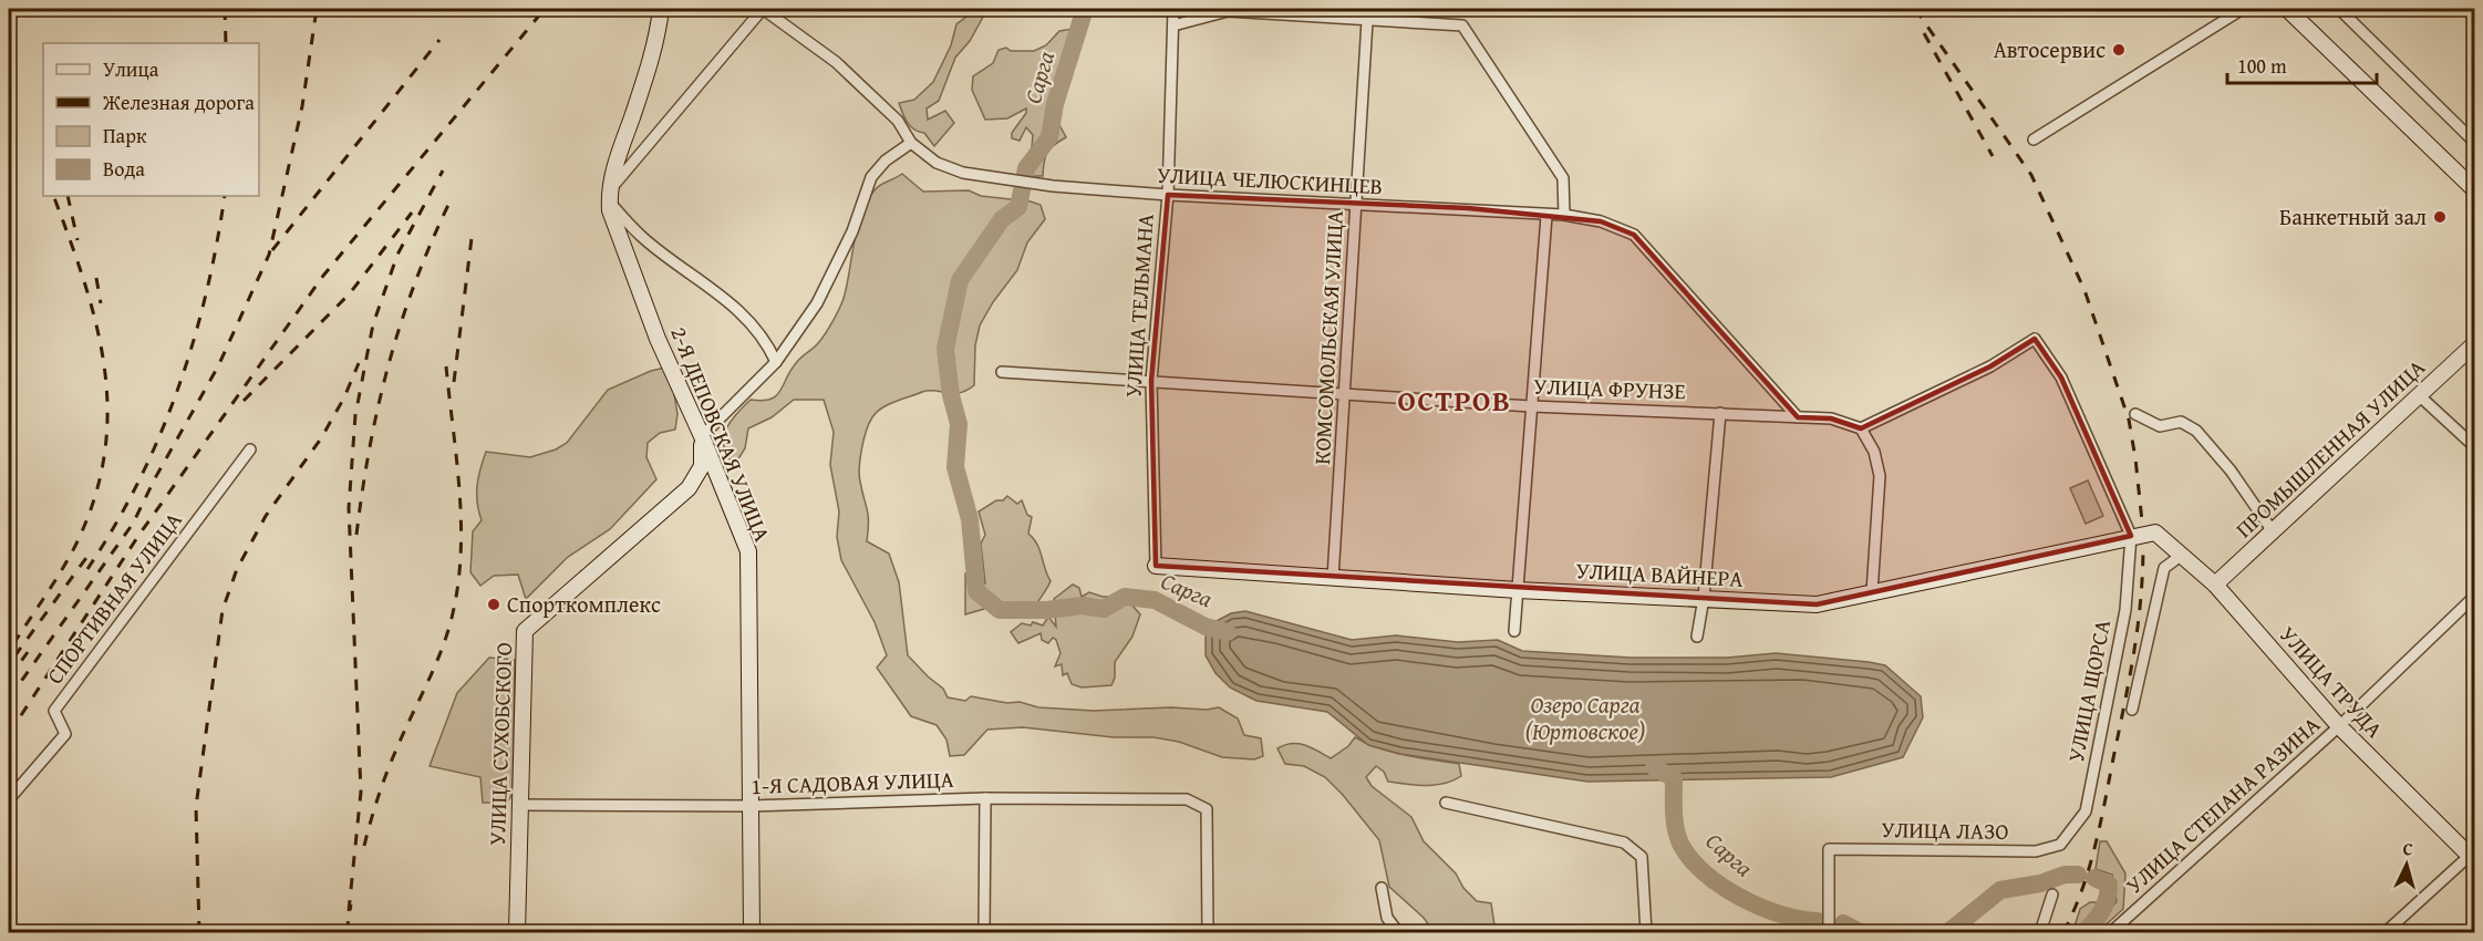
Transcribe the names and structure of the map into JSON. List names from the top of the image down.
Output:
{
  "streets": {
    "street": [
      "УЛИЦА ЧЕЛЮСКИНЦЕВ",
      "УЛИЦА ТЕЛЬМАНА",
      "КОМСОМОЛЬСКАЯ УЛИЦА",
      "УЛИЦА ФРУНЗЕ",
      "2-Я ДЕПОВСКАЯ УЛИЦА",
      "ПРОМЫШЛЕННАЯ УЛИЦА",
      "УЛИЦА ВАЙНЕРА",
      "СПОРТИВНАЯ УЛИЦА",
      "УЛИЦА ТРУДА",
      "УЛИЦА ЩОРСА",
      "УЛИЦА СУХОБСКОГО",
      "1-Я САДОВАЯ УЛИЦА",
      "УЛИЦА СТЕПАНА РАЗИНА",
      "УЛИЦА ЛАЗО"
    ]
  },
  "crossings": [
    ["УЛИЦА ЧЕЛЮСКИНЦЕВ", "УЛИЦА ТЕЛЬМАНА"],
    ["УЛИЦА ЧЕЛЮСКИНЦЕВ", "КОМСОМОЛЬСКАЯ УЛИЦА"],
    ["УЛИЦА ЧЕЛЮСКИНЦЕВ", "УЛИЦА ФРУНЗЕ"],
    ["УЛИЦА ТЕЛЬМАНА", "УЛИЦА ФРУНЗЕ"],
    ["УЛИЦА ТЕЛЬМАНА", "УЛИЦА ВАЙНЕРА"],
    ["КОМСОМОЛЬСКАЯ УЛИЦА", "УЛИЦА ФРУНЗЕ"],
    ["КОМСОМОЛЬСКАЯ УЛИЦА", "УЛИЦА ВАЙНЕРА"],
    ["2-Я ДЕПОВСКАЯ УЛИЦА", "УЛИЦА СУХОБСКОГО"],
    ["2-Я ДЕПОВСКАЯ УЛИЦА", "1-Я САДОВАЯ УЛИЦА"],
    ["ПРОМЫШЛЕННАЯ УЛИЦА", "УЛИЦА ТРУДА"],
    ["УЛИЦА ВАЙНЕРА", "УЛИЦА ТРУДА"],
    ["УЛИЦА ВАЙНЕРА", "УЛИЦА ЩОРСА"],
    ["УЛИЦА ТРУДА", "УЛИЦА СТЕПАНА РАЗИНА"],
    ["УЛИЦА ЩОРСА", "УЛИЦА ЛАЗО"],
    ["УЛИЦА СУХОБСКОГО", "1-Я САДОВАЯ УЛИЦА"]
  ],
  "districts": ["ОСТРОВ"],
  "water": ["Сарга", "Озеро Сарга (Юртовское)"],
  "places": ["Автосервис", "Банкетный зал", "Спорткомплекс"],
  "legend": [
    "Улица",
    "Железная дорога",
    "Парк",
    "Вода"
  ],
  "scale_bar": "100 m",
  "north": "top"
}
